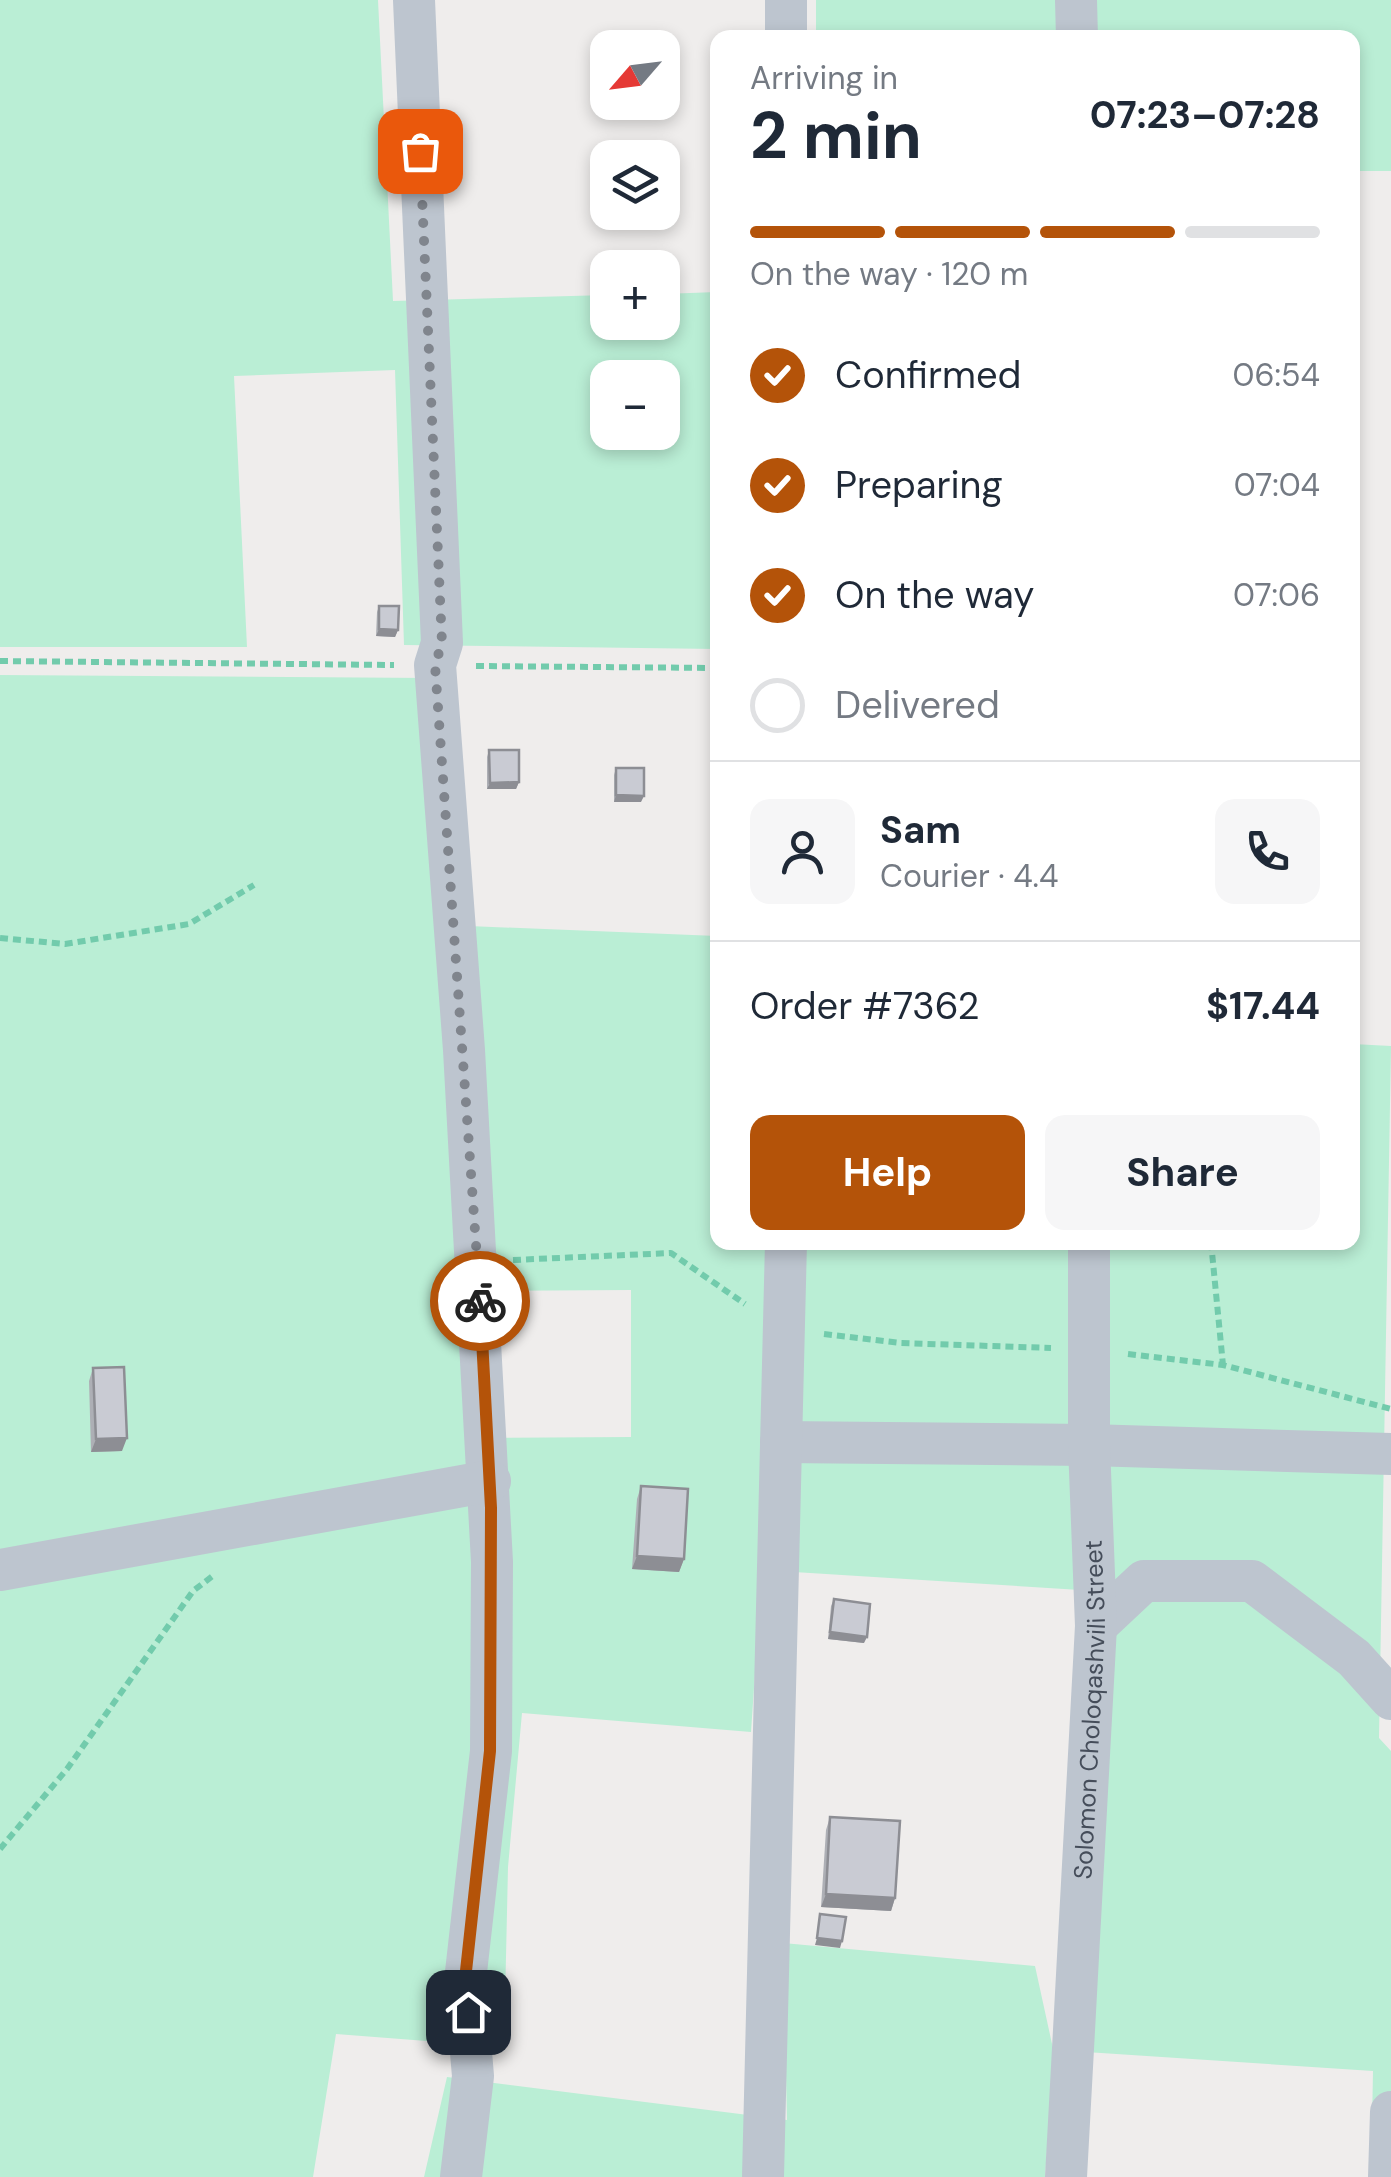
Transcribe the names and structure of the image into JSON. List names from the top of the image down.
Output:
{
  "streets": {
    "street": ["Solomon Choloqashvili Street"]
  },
  "north": "bottom left",
  "page": {
    "map_buttons": ["+", "−"],
    "heading": ["2 min", "Arriving in", "07:23–07:28"],
    "panel": [
      "Sam",
      "Courier · 4.4",
      "Order #7362",
      "$17.44"
    ],
    "bar": "On the way · 120 m",
    "list": [
      ["Confirmed", "06:54"],
      ["Preparing", "07:04"],
      ["On the way", "07:06"],
      "Delivered"
    ],
    "buttons": ["Help", "Share"]
  }
}
